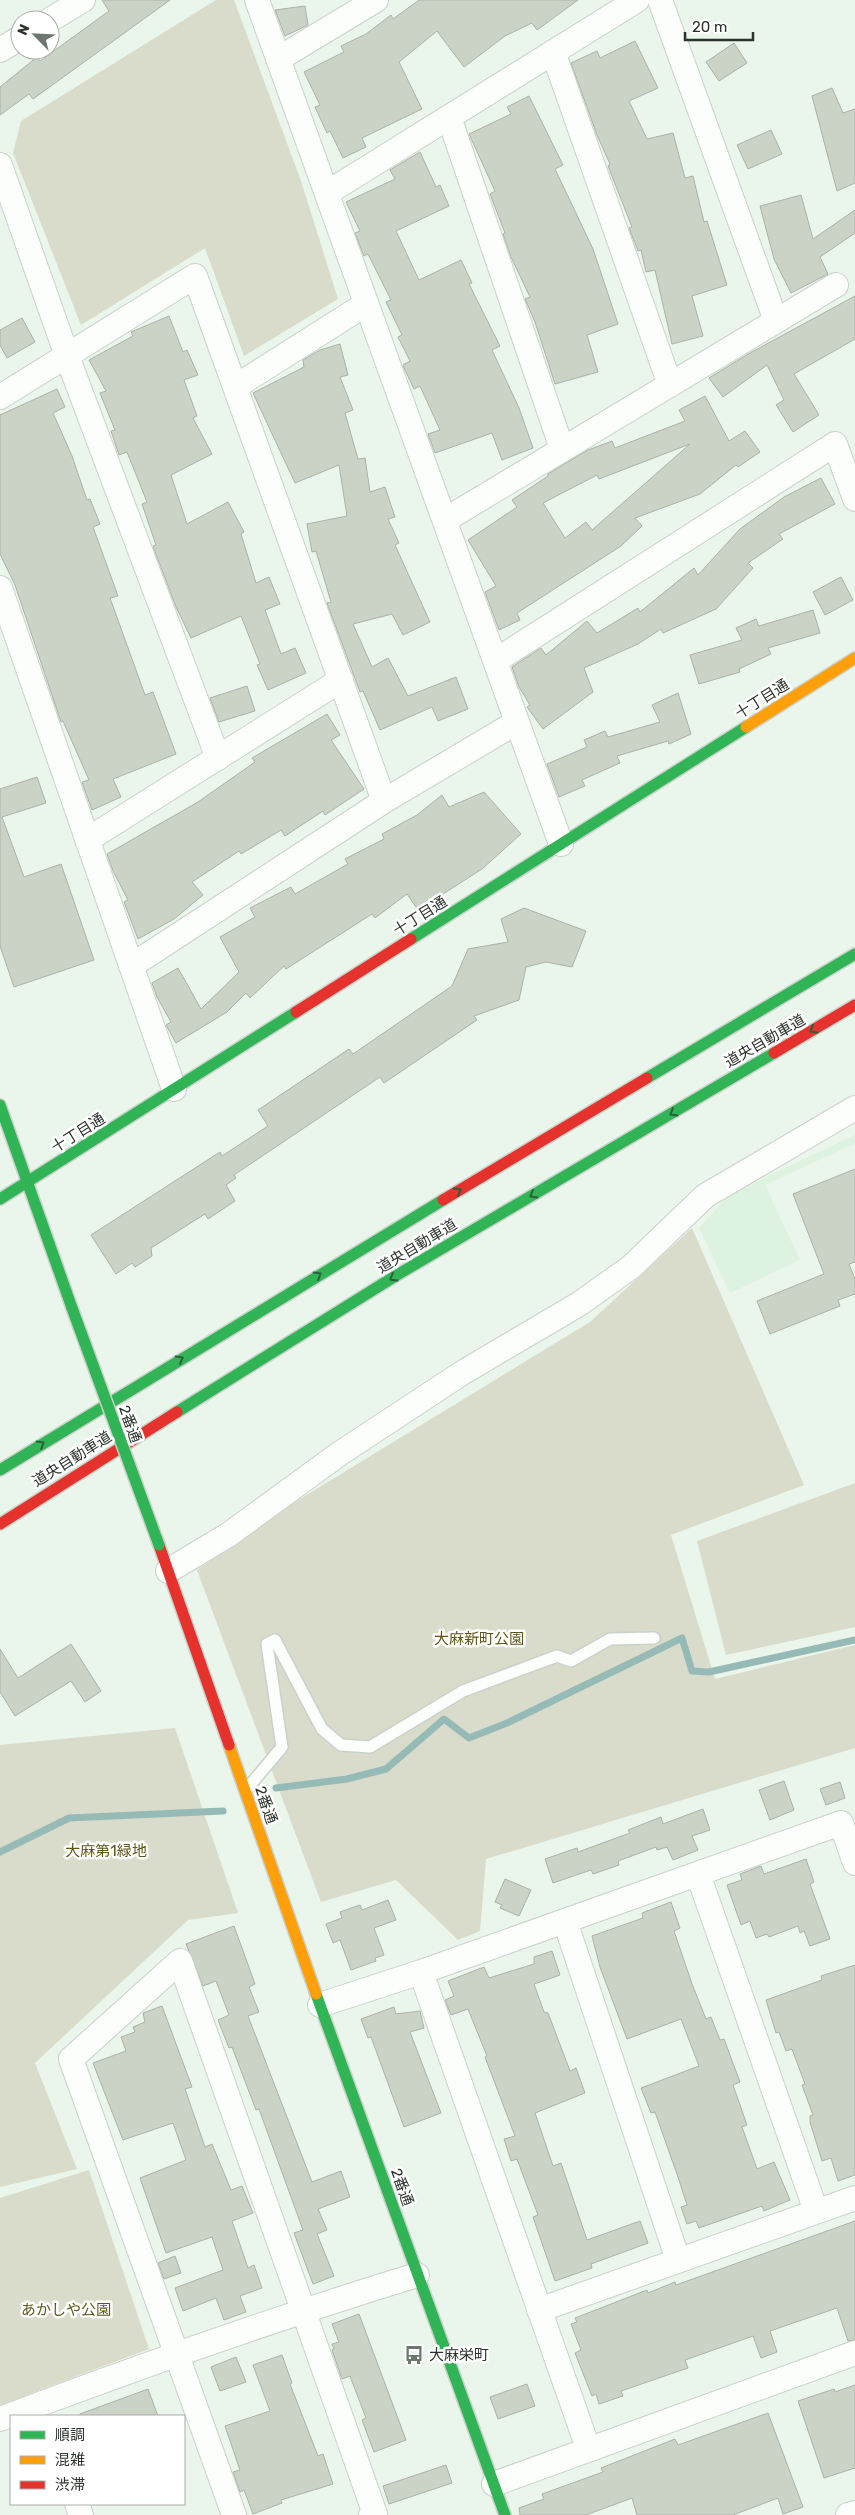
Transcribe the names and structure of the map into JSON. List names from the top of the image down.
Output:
{
  "streets": {
    "main road": ["十丁目通", "道央自動車道", "2番通"]
  },
  "crossings": [
    ["十丁目通", "2番通"]
  ],
  "parks": ["大麻新町公園", "大麻第1緑地", "あかしや公園"],
  "places": {
    "bus stop": ["大麻栄町"]
  },
  "legend": ["順調", "混雑", "渋滞"],
  "scale_bar": "20 m",
  "north": "top left"
}
